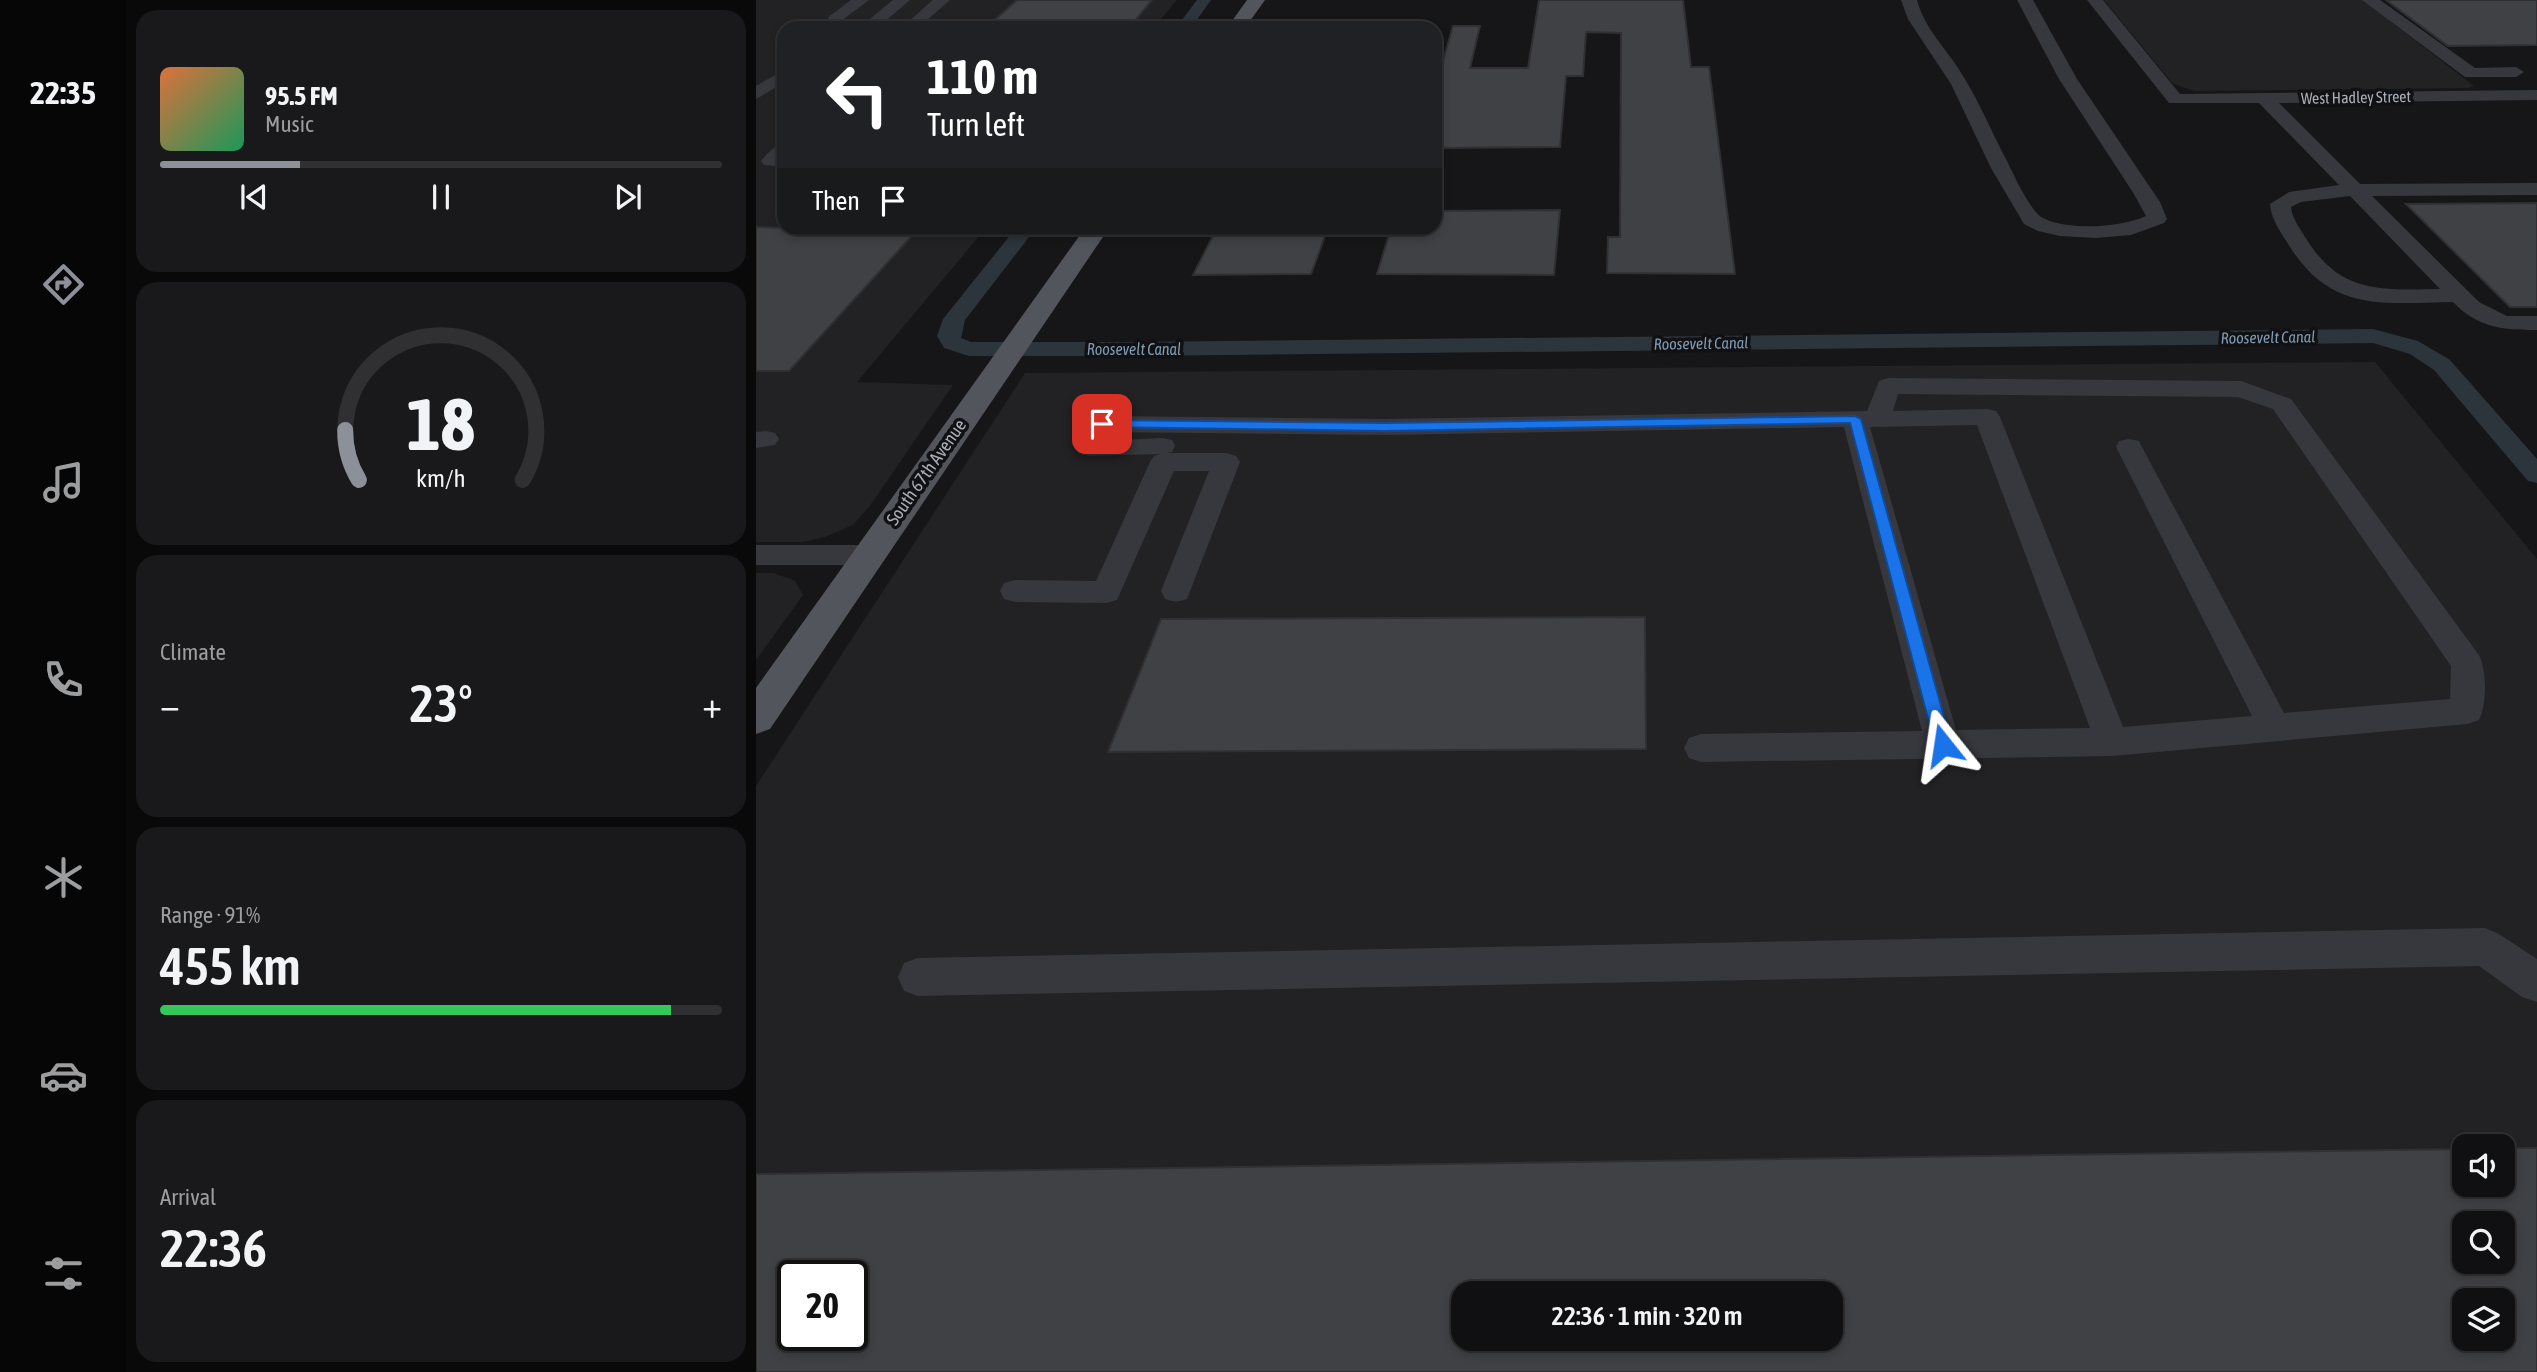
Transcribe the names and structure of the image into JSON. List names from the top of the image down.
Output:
{
  "streets": {
    "main road": ["South 67th Avenue"],
    "street": ["West Hadley Street"]
  },
  "water": ["Roosevelt Canal"],
  "page": {
    "tabs": "22:35",
    "turn": ["110 m", "Turn left"],
    "song": ["95.5 FM", "Music"],
    "then": "Then",
    "tile": [
      "Climate",
      ["Range · 91%", "455 km"],
      ["Arrival", "22:36"]
    ],
    "heat": ["−", "23°", "+"],
    "limit": "20",
    "trip": "22:36 · 1 min · 320 m",
    "gauge": ["18", "km/h"]
  }
}
